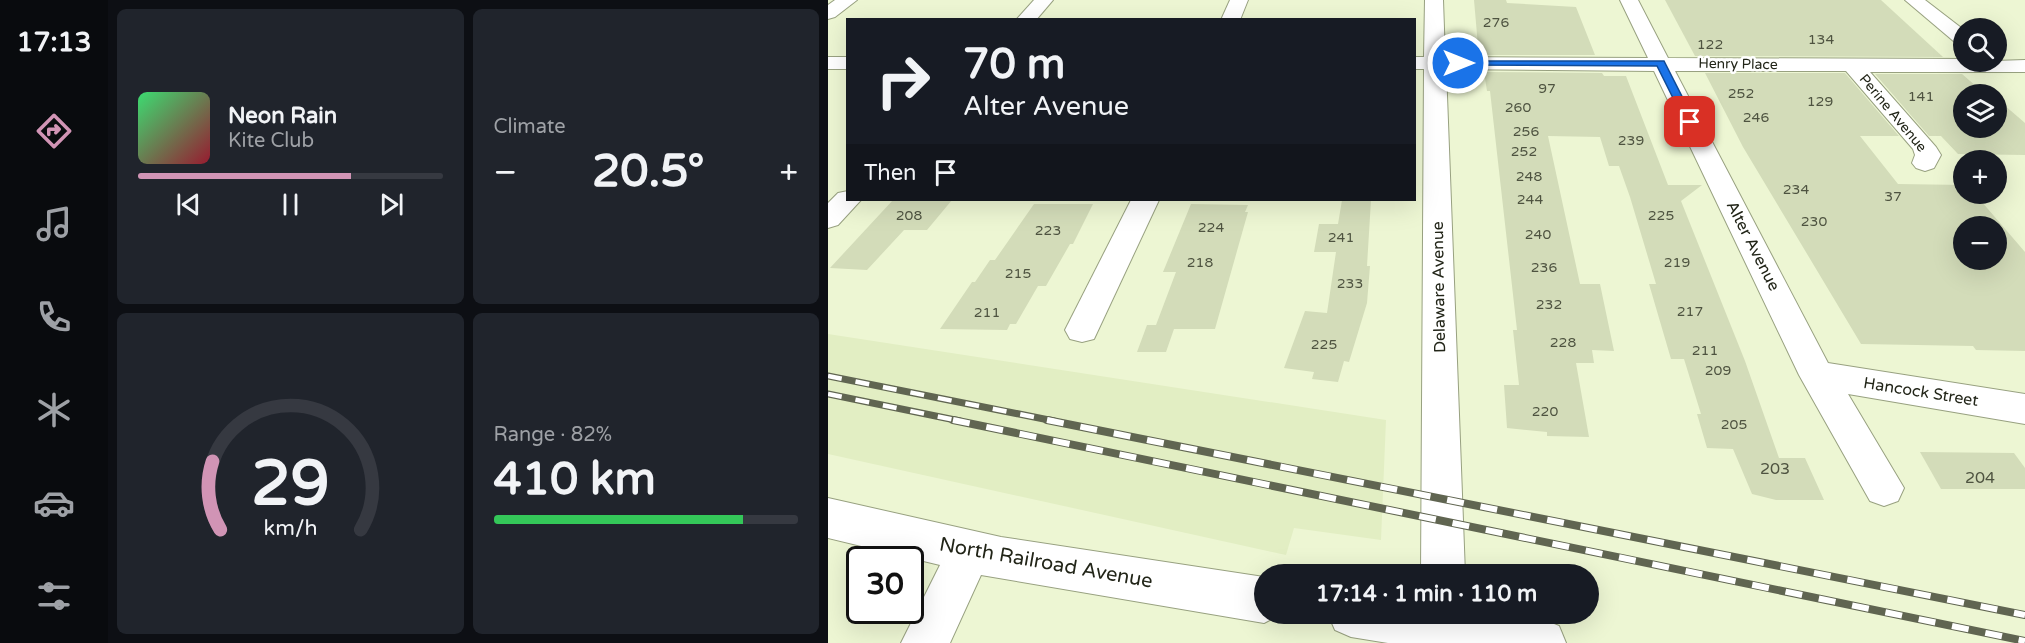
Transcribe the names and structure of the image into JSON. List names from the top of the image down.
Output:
{
  "streets": {
    "street": [
      "Henry Place",
      "Perine Avenue",
      "Alter Avenue",
      "Delaware Avenue",
      "Hancock Street",
      "North Railroad Avenue"
    ]
  },
  "crossings": [
    ["Henry Place", "Perine Avenue"],
    ["Henry Place", "Alter Avenue"],
    ["Henry Place", "Delaware Avenue"],
    ["Alter Avenue", "Hancock Street"]
  ],
  "house_numbers": [
    "276",
    "134",
    "122",
    "97",
    "252",
    "141",
    "129",
    "260",
    "246",
    "256",
    "239",
    "252",
    "248",
    "234",
    "37",
    "244",
    "208",
    "225",
    "230",
    "224",
    "223",
    "240",
    "241",
    "218",
    "219",
    "236",
    "215",
    "233",
    "232",
    "217",
    "211",
    "228",
    "225",
    "211",
    "209",
    "220",
    "205",
    "203",
    "204"
  ],
  "page": {
    "tabs": "17:13",
    "tile": [
      "Climate",
      ["Range · 82%", "410 km"]
    ],
    "map_buttons": ["+", "−"],
    "turn": ["70 m", "Alter Avenue"],
    "song": ["Neon Rain", "Kite Club"],
    "then": "Then",
    "heat": ["−", "20.5°", "+"],
    "limit": "30",
    "trip": "17:14 · 1 min · 110 m",
    "gauge": ["29", "km/h"]
  }
}
